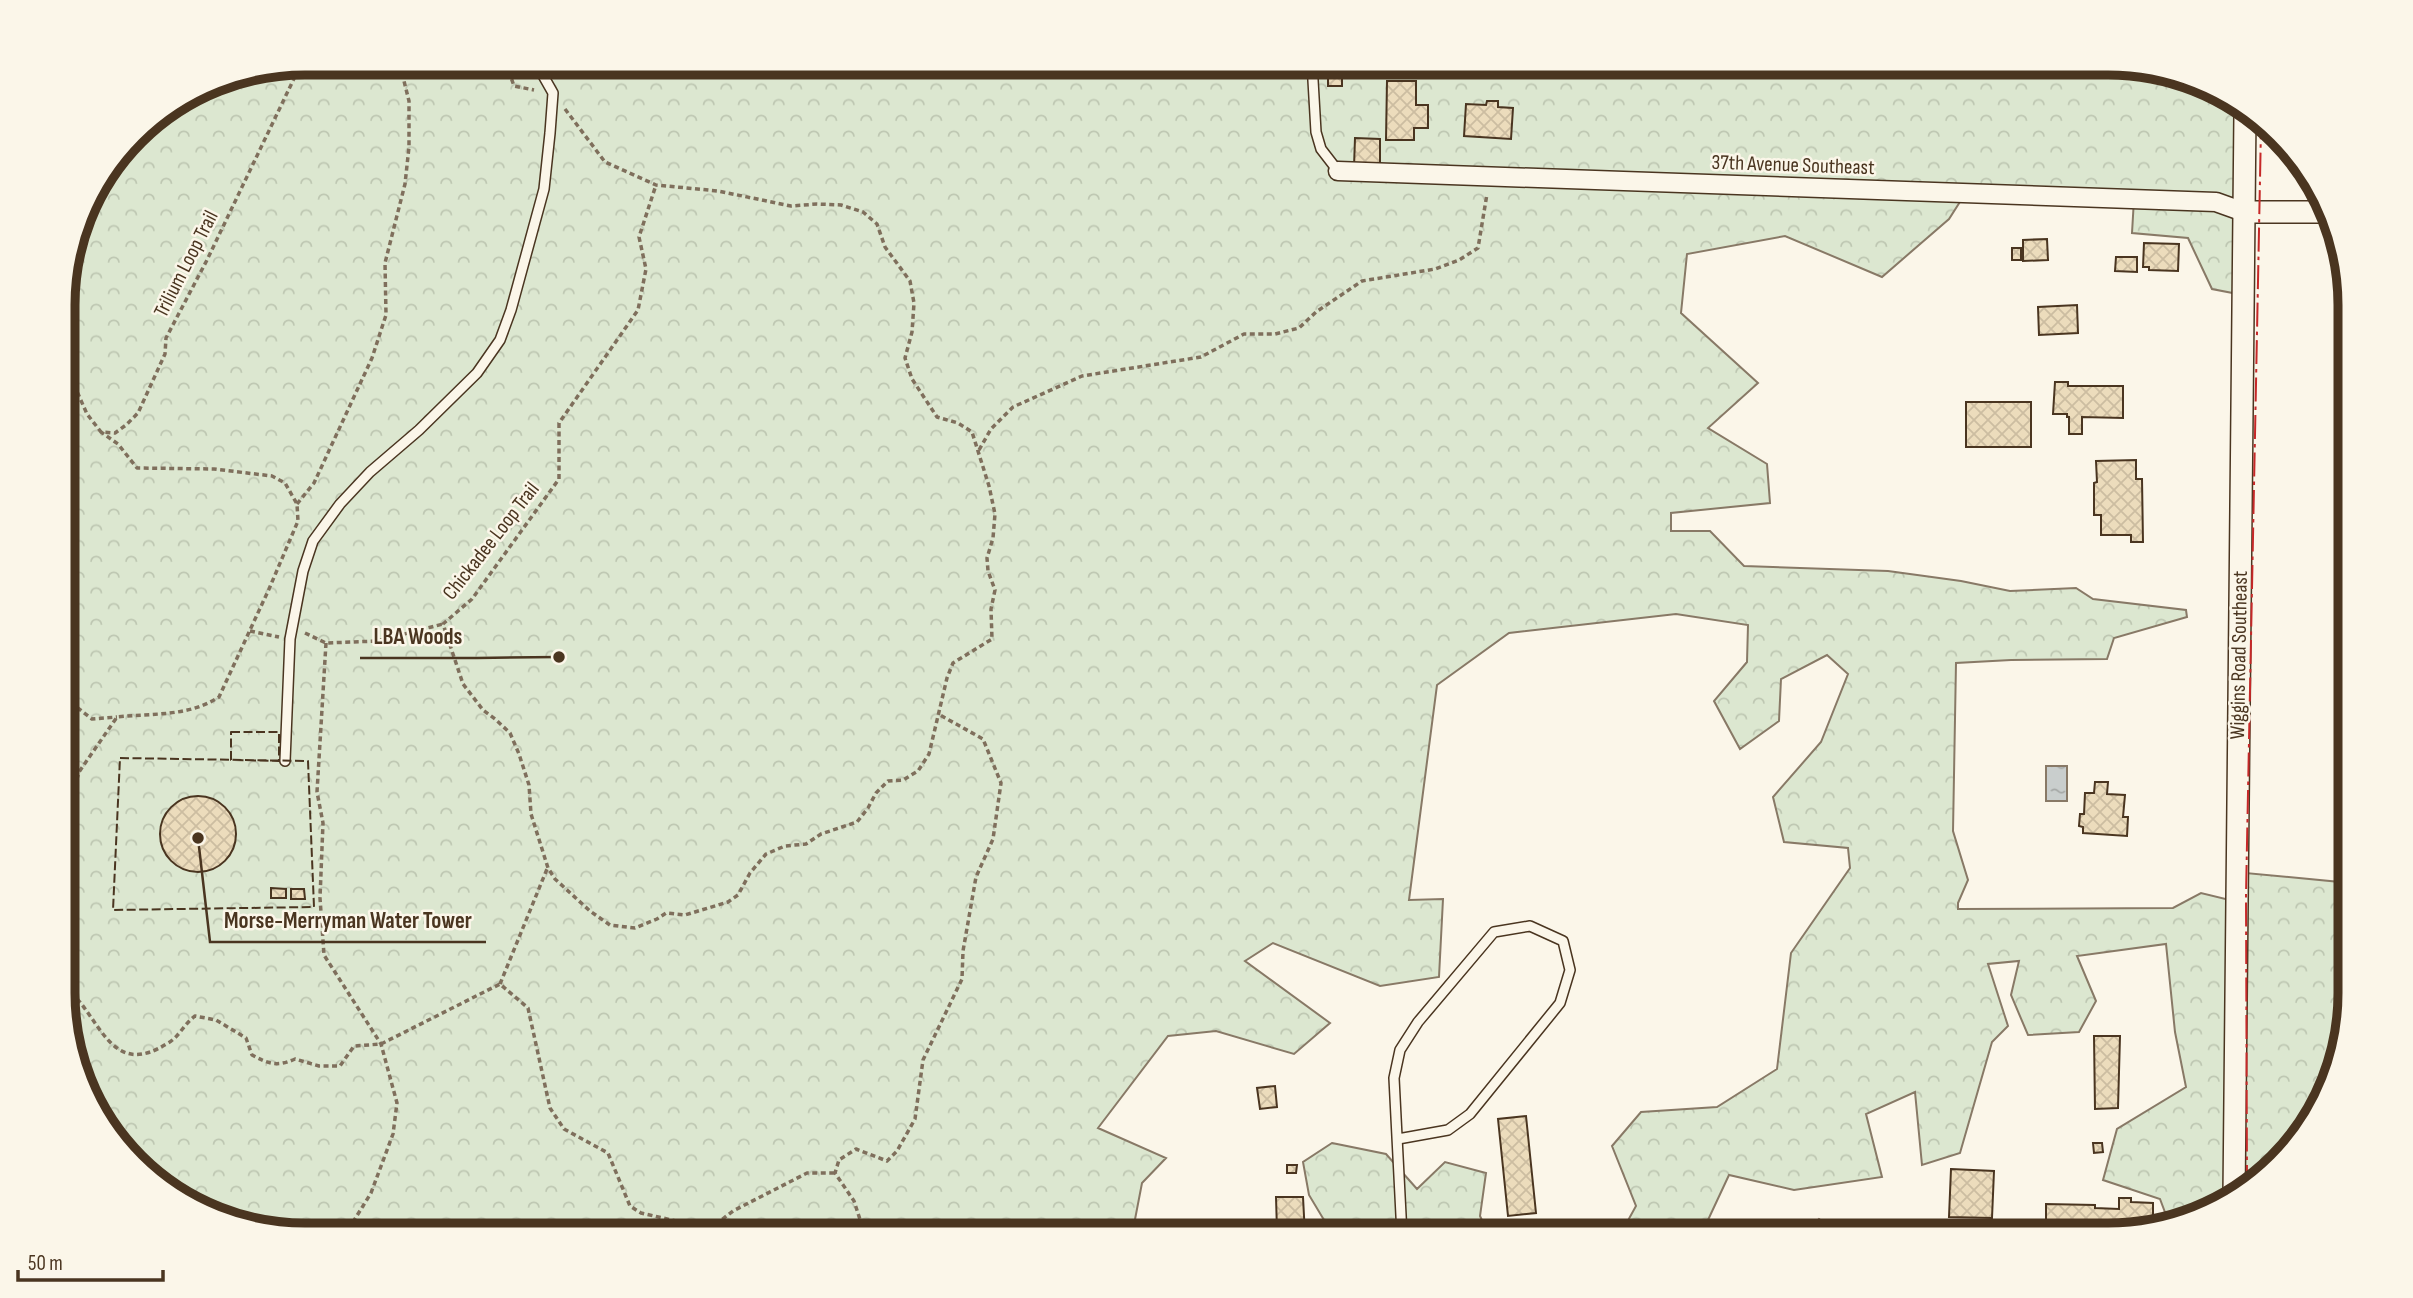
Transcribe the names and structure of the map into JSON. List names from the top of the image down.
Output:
{
  "streets": {
    "street": ["37th Avenue Southeast", "Wiggins Road Southeast"],
    "path": ["Trilium Loop Trail", "Chickadee Loop Trail"]
  },
  "crossings": [
    ["37th Avenue Southeast", "Wiggins Road Southeast"]
  ],
  "places": ["LBA Woods", "Morse-Merryman Water Tower"],
  "scale_bar": "50 m"
}
